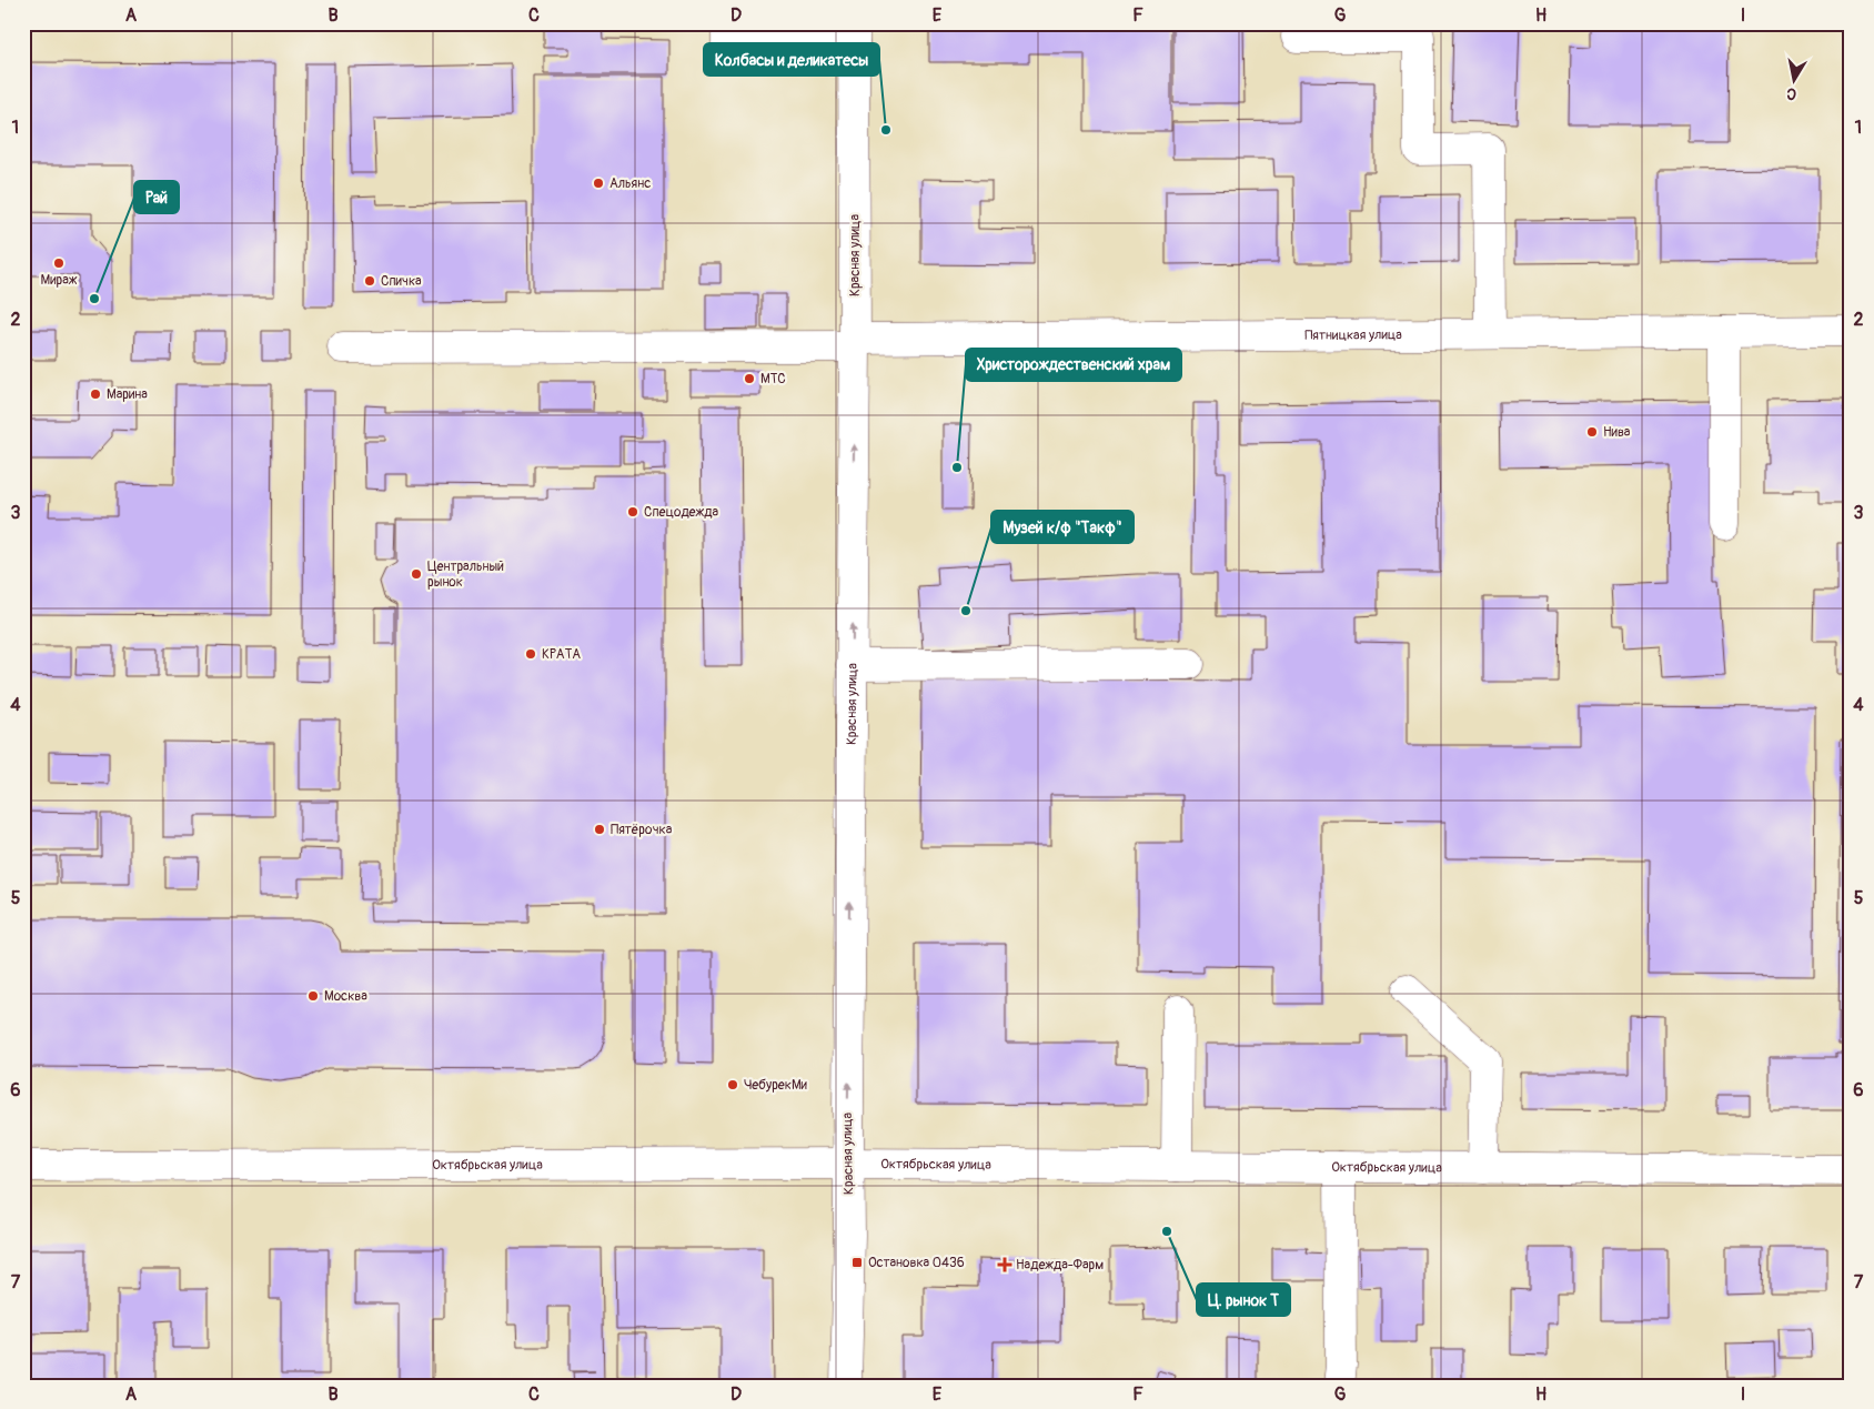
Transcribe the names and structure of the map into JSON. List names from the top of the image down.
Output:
{
  "streets": {
    "street": ["Красная улица", "Пятницкая улица", "Октябрьская улица"]
  },
  "crossings": [
    ["Красная улица", "Пятницкая улица"],
    ["Красная улица", "Октябрьская улица"]
  ],
  "one_way": ["Красная улица"],
  "places": {
    "other": [
      "Колбасы и деликатесы",
      "Альянс",
      "Мираж",
      "Спичка",
      "Рай",
      "МТС",
      "Марина",
      "Нива",
      "Христорождественский храм",
      "Спецодежда",
      "Центральный рынок",
      "Музей к/ф \"Такф\"",
      "КРАТА",
      "Пятёрочка",
      "Москва",
      "ЧебурекМи",
      "Ц. рынок Т"
    ],
    "transit": ["Остановка 0436"],
    "health": ["Надежда-Фарм"]
  },
  "north": "bottom",
  "grid": {
    "columns": [
      "A",
      "B",
      "C",
      "D",
      "E",
      "F",
      "G",
      "H",
      "I"
    ],
    "rows": [
      "1",
      "2",
      "3",
      "4",
      "5",
      "6",
      "7"
    ]
  }
}
